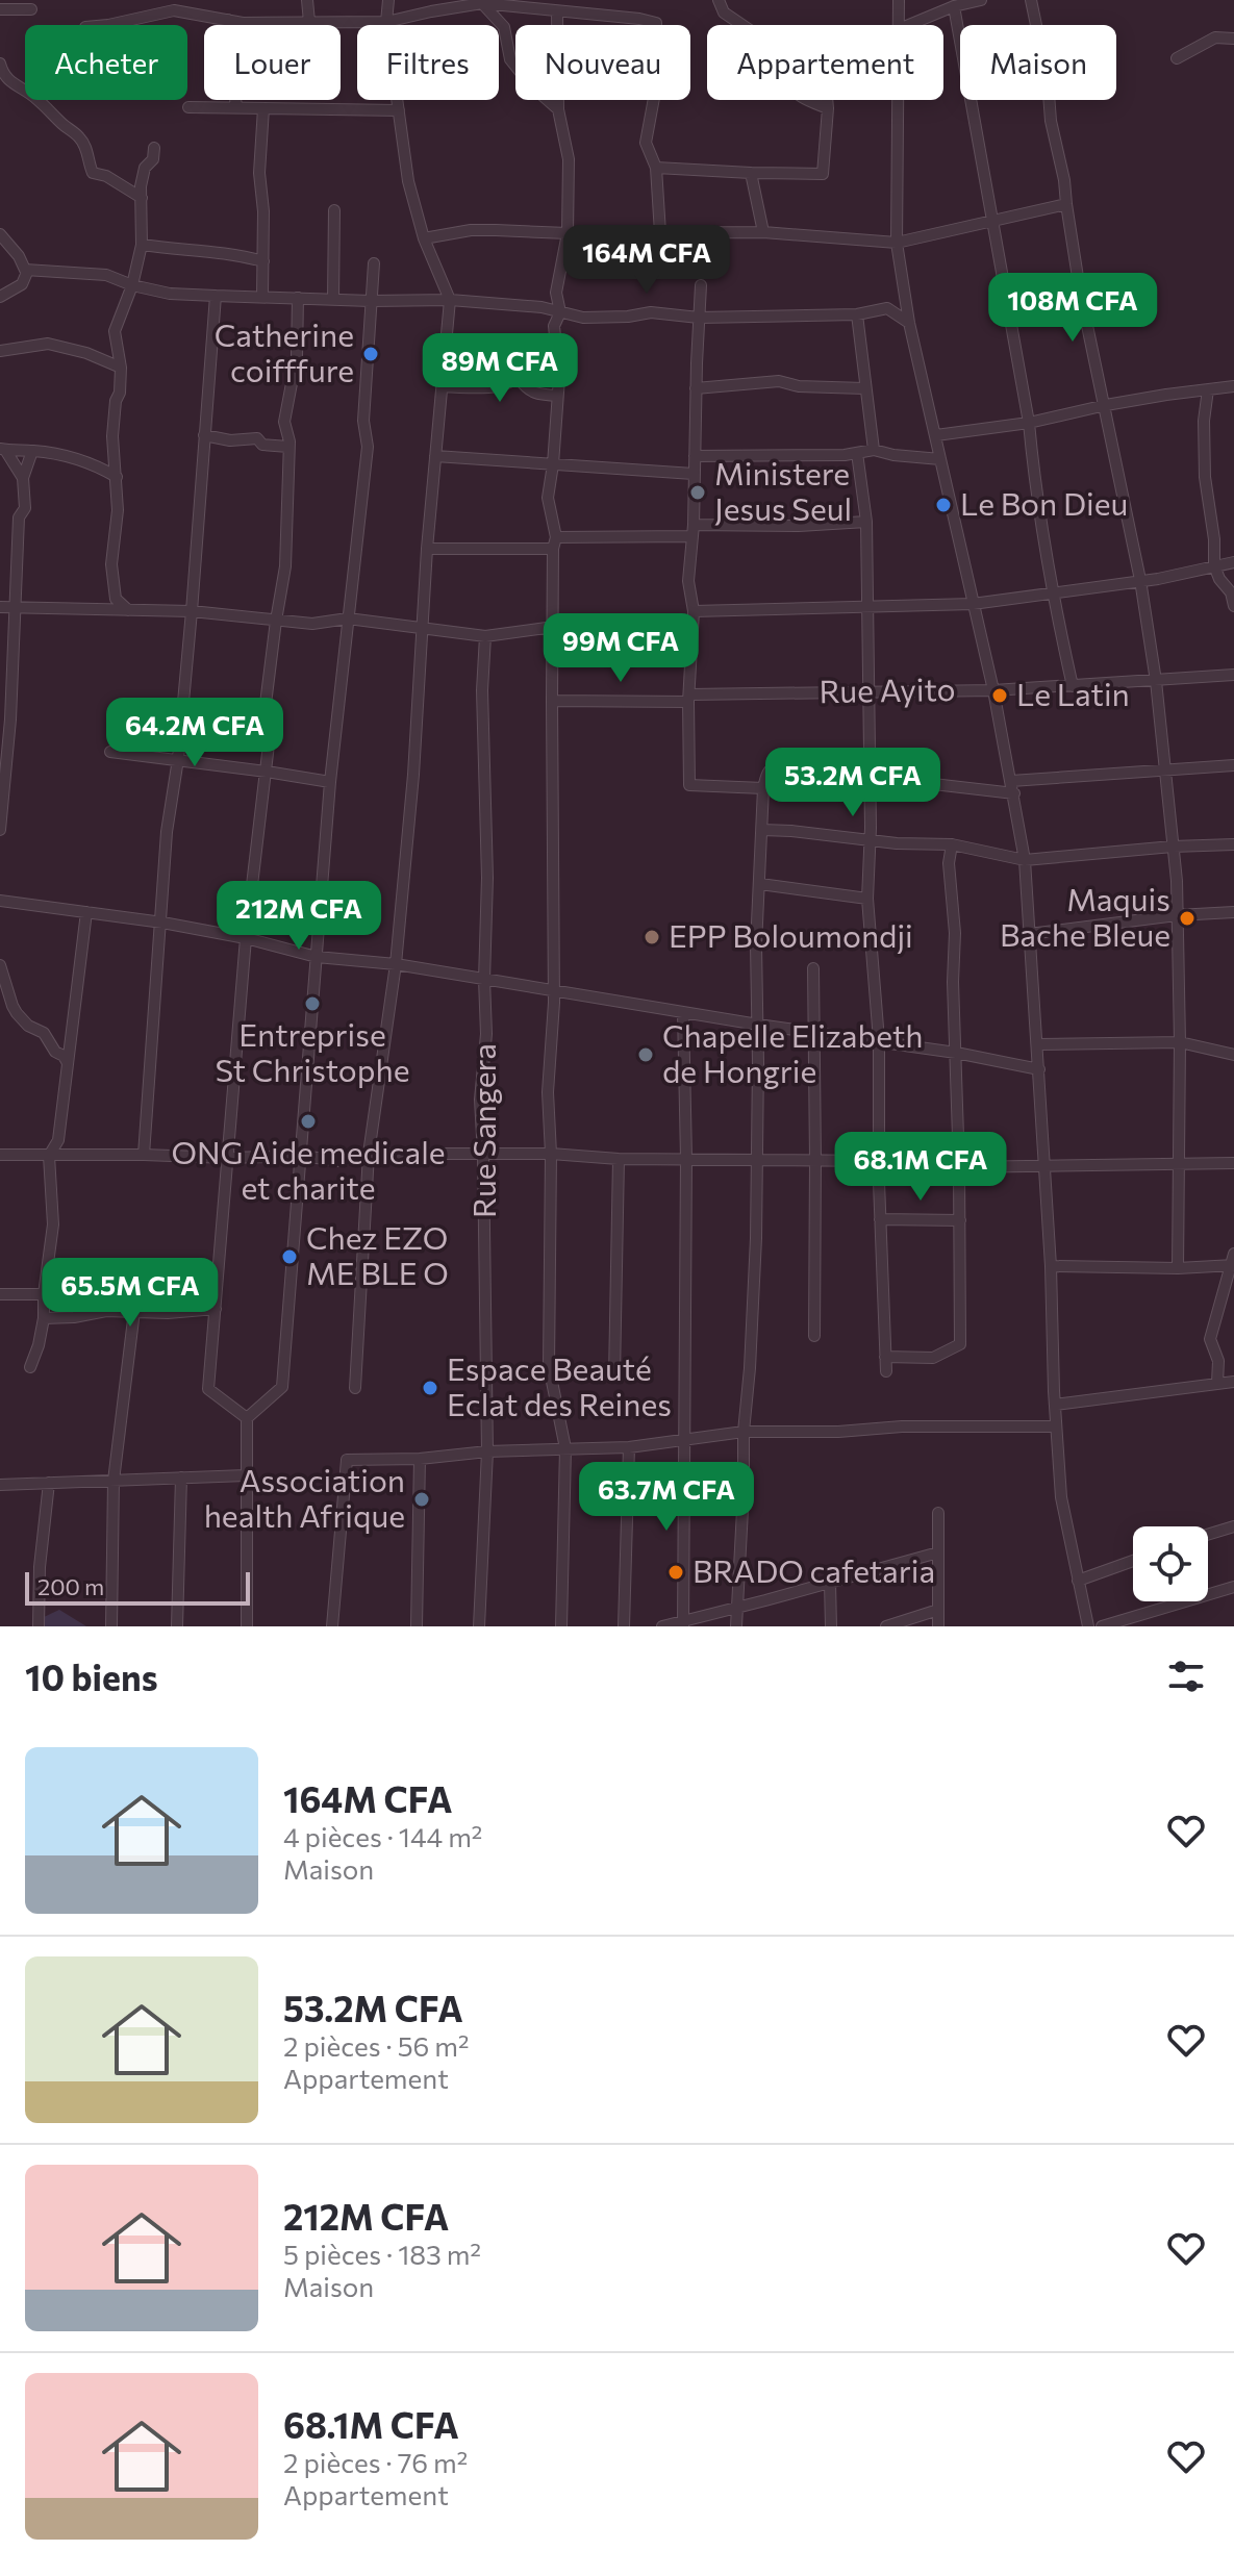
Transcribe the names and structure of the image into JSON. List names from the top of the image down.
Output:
{
  "streets": {
    "street": ["Rue Ayito", "Rue Sangera"]
  },
  "places": [
    "Catherine coifffure",
    "Ministere Jesus Seul",
    "Le Bon Dieu",
    "Le Latin",
    "Maquis Bache Bleue",
    "EPP Boloumondji",
    "Entreprise St Christophe",
    "Chapelle Elizabeth de Hongrie",
    "ONG Aide medicale et charite",
    "Chez EZO ME BLE O",
    "Espace Beauté Eclat des Reines",
    "Association health Afrique",
    "BRADO cafetaria"
  ],
  "scale_bar": "200 m",
  "page": {
    "chip": [
      "Acheter",
      "Louer",
      "Filtres",
      "Nouveau",
      "Appartement",
      "Maison"
    ],
    "price": [
      "164M CFA",
      "108M CFA",
      "89M CFA",
      "99M CFA",
      "64.2M CFA",
      "53.2M CFA",
      "212M CFA",
      "68.1M CFA",
      "65.5M CFA",
      "63.7M CFA"
    ],
    "scale": "200 m",
    "heading": "10 biens",
    "list": [
      {
        "name": "164M CFA",
        "note": "4 pièces · 144 m² · Maison"
      },
      {
        "name": "53.2M CFA",
        "note": "2 pièces · 56 m² · Appartement"
      },
      {
        "name": "212M CFA",
        "note": "5 pièces · 183 m² · Maison"
      },
      {
        "name": "68.1M CFA",
        "note": "2 pièces · 76 m² · Appartement"
      }
    ]
  }
}
